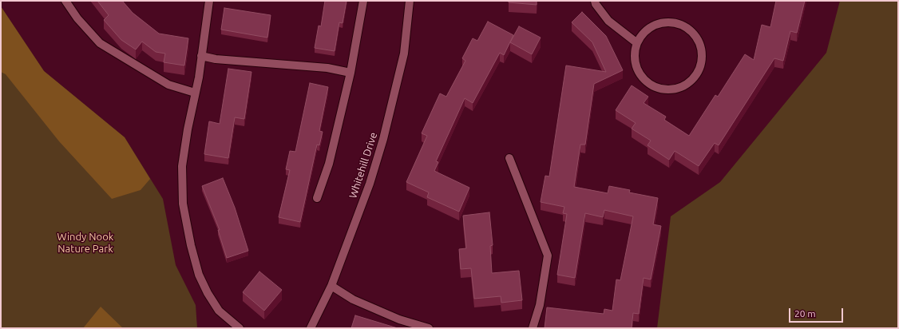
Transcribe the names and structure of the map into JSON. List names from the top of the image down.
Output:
{
  "streets": {
    "street": ["Whitehill Drive"]
  },
  "parks": ["Windy Nook Nature Park"],
  "scale_bar": "20 m"
}
